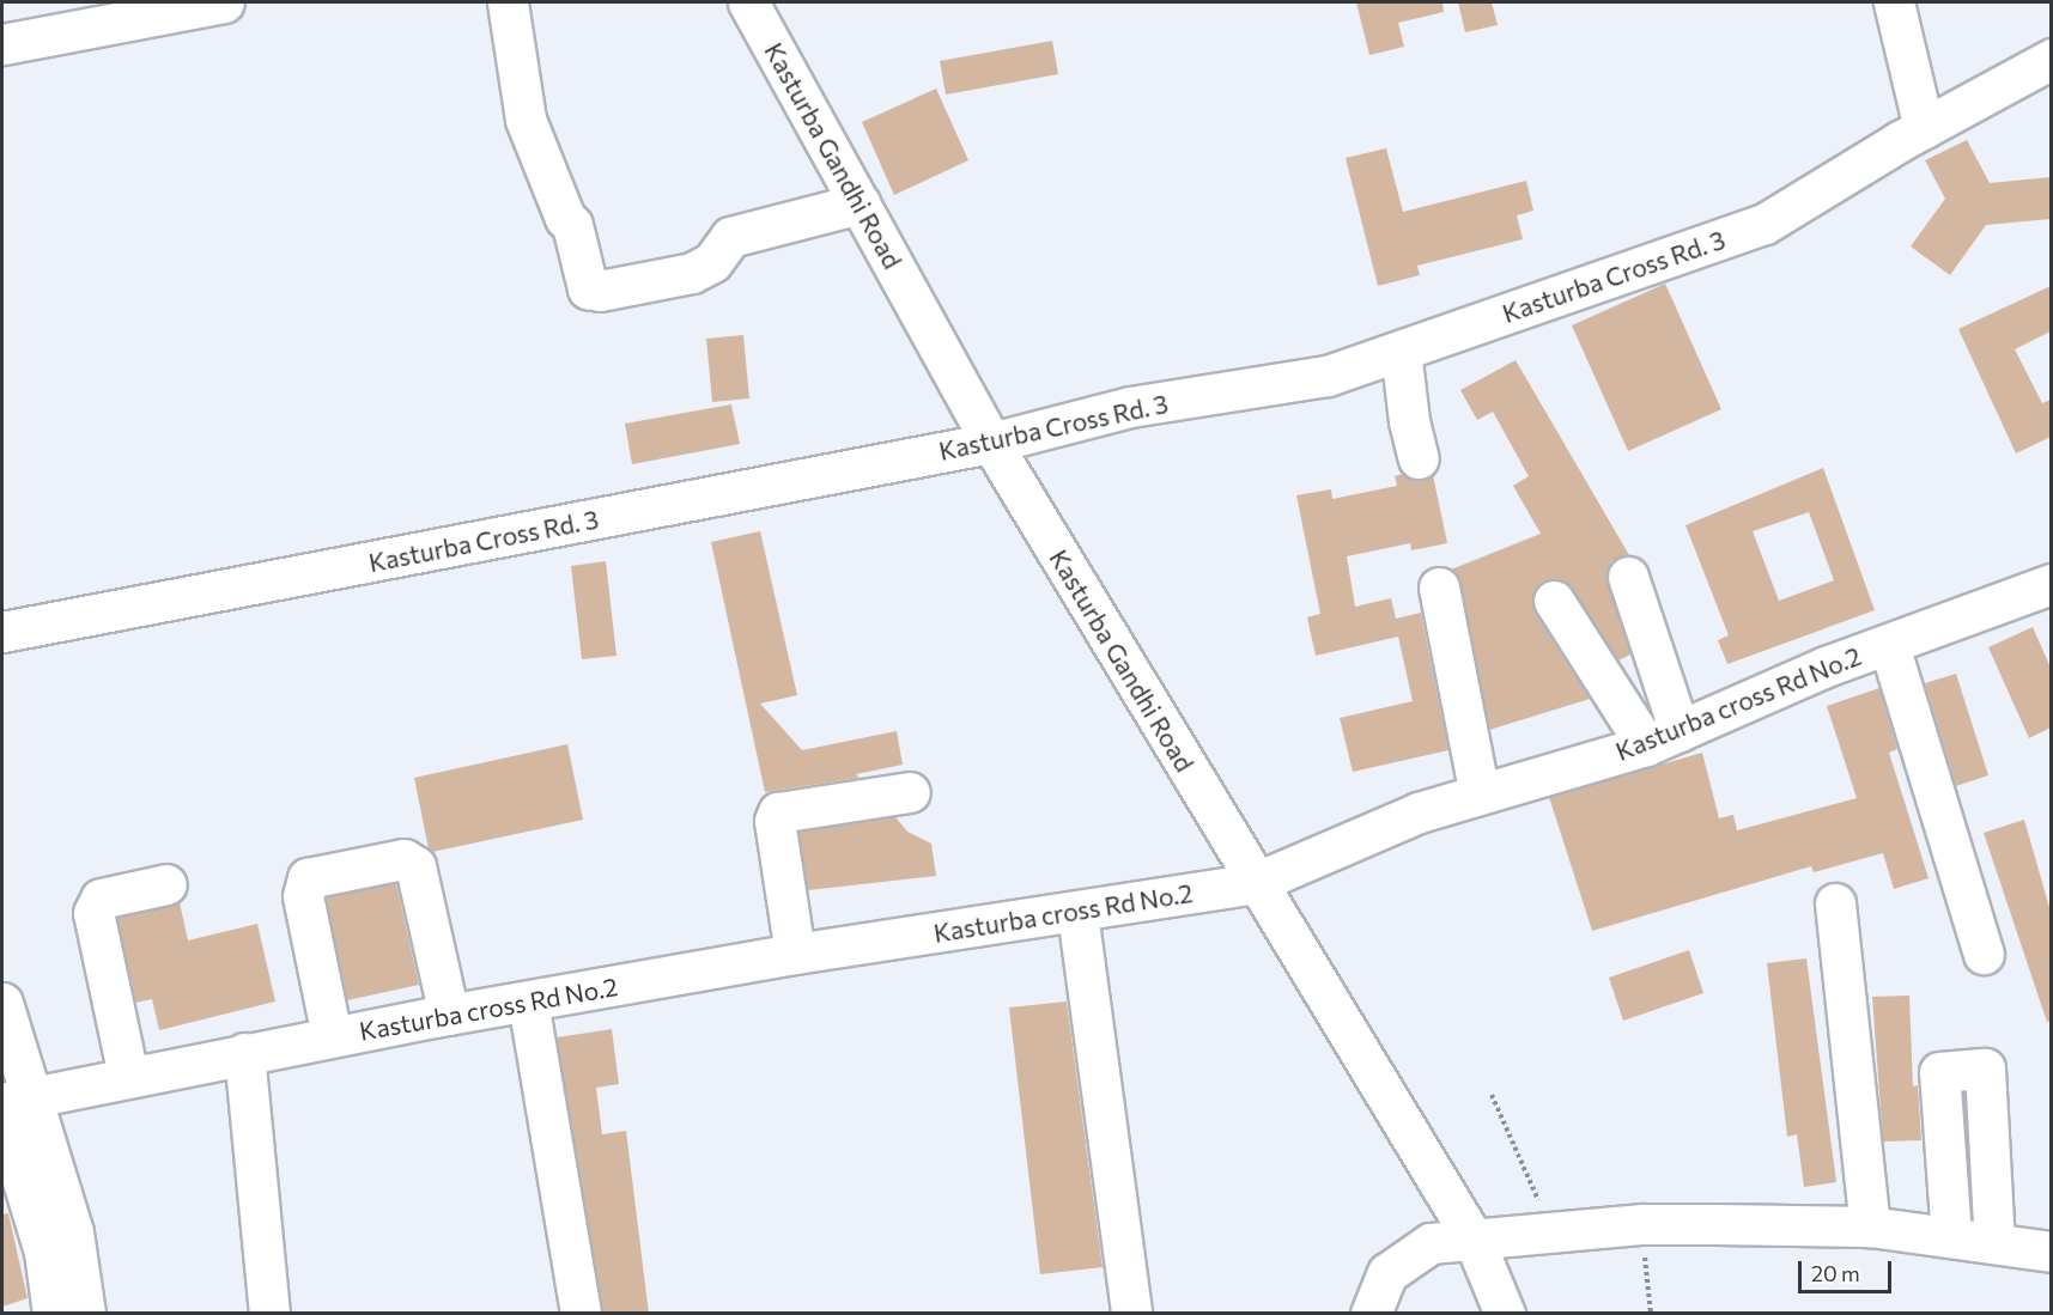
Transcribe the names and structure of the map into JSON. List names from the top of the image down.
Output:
{
  "streets": {
    "street": ["Kasturba Gandhi Road", "Kasturba Cross Rd. 3", "Kasturba cross Rd No.2"]
  },
  "crossings": [
    ["Kasturba Gandhi Road", "Kasturba Cross Rd. 3"],
    ["Kasturba Gandhi Road", "Kasturba cross Rd No.2"]
  ],
  "scale_bar": "20 m"
}
